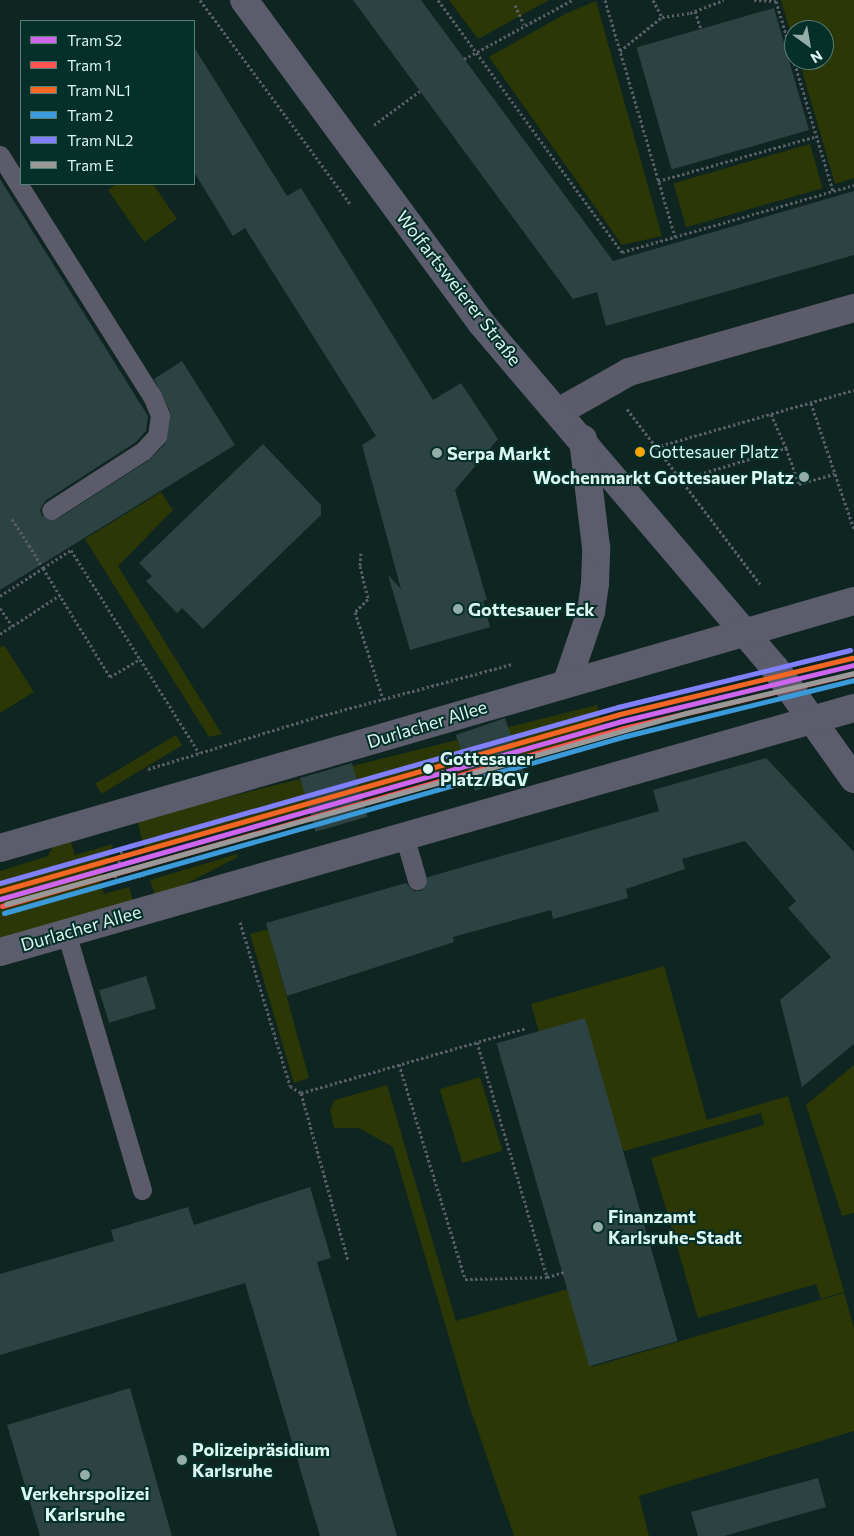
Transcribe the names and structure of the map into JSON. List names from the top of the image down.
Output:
{
  "streets": {
    "street": ["Wolfartsweierer Straße", "Durlacher Allee"]
  },
  "crossings": [
    ["Wolfartsweierer Straße", "Durlacher Allee"]
  ],
  "places": [
    "Gottesauer Platz",
    "Serpa Markt",
    "Wochenmarkt Gottesauer Platz",
    "Gottesauer Eck",
    "Gottesauer Platz/BGV",
    "Finanzamt Karlsruhe-Stadt",
    "Polizeipräsidium Karlsruhe",
    "Verkehrspolizei Karlsruhe"
  ],
  "lines": [
    "tram line NL2",
    "tram line NL1",
    "tram line S2",
    "tram line 1",
    "tram line E",
    "tram line 2"
  ],
  "legend": [
    "Tram S2",
    "Tram 1",
    "Tram NL1",
    "Tram 2",
    "Tram NL2",
    "Tram E"
  ],
  "north": "bottom right"
}
